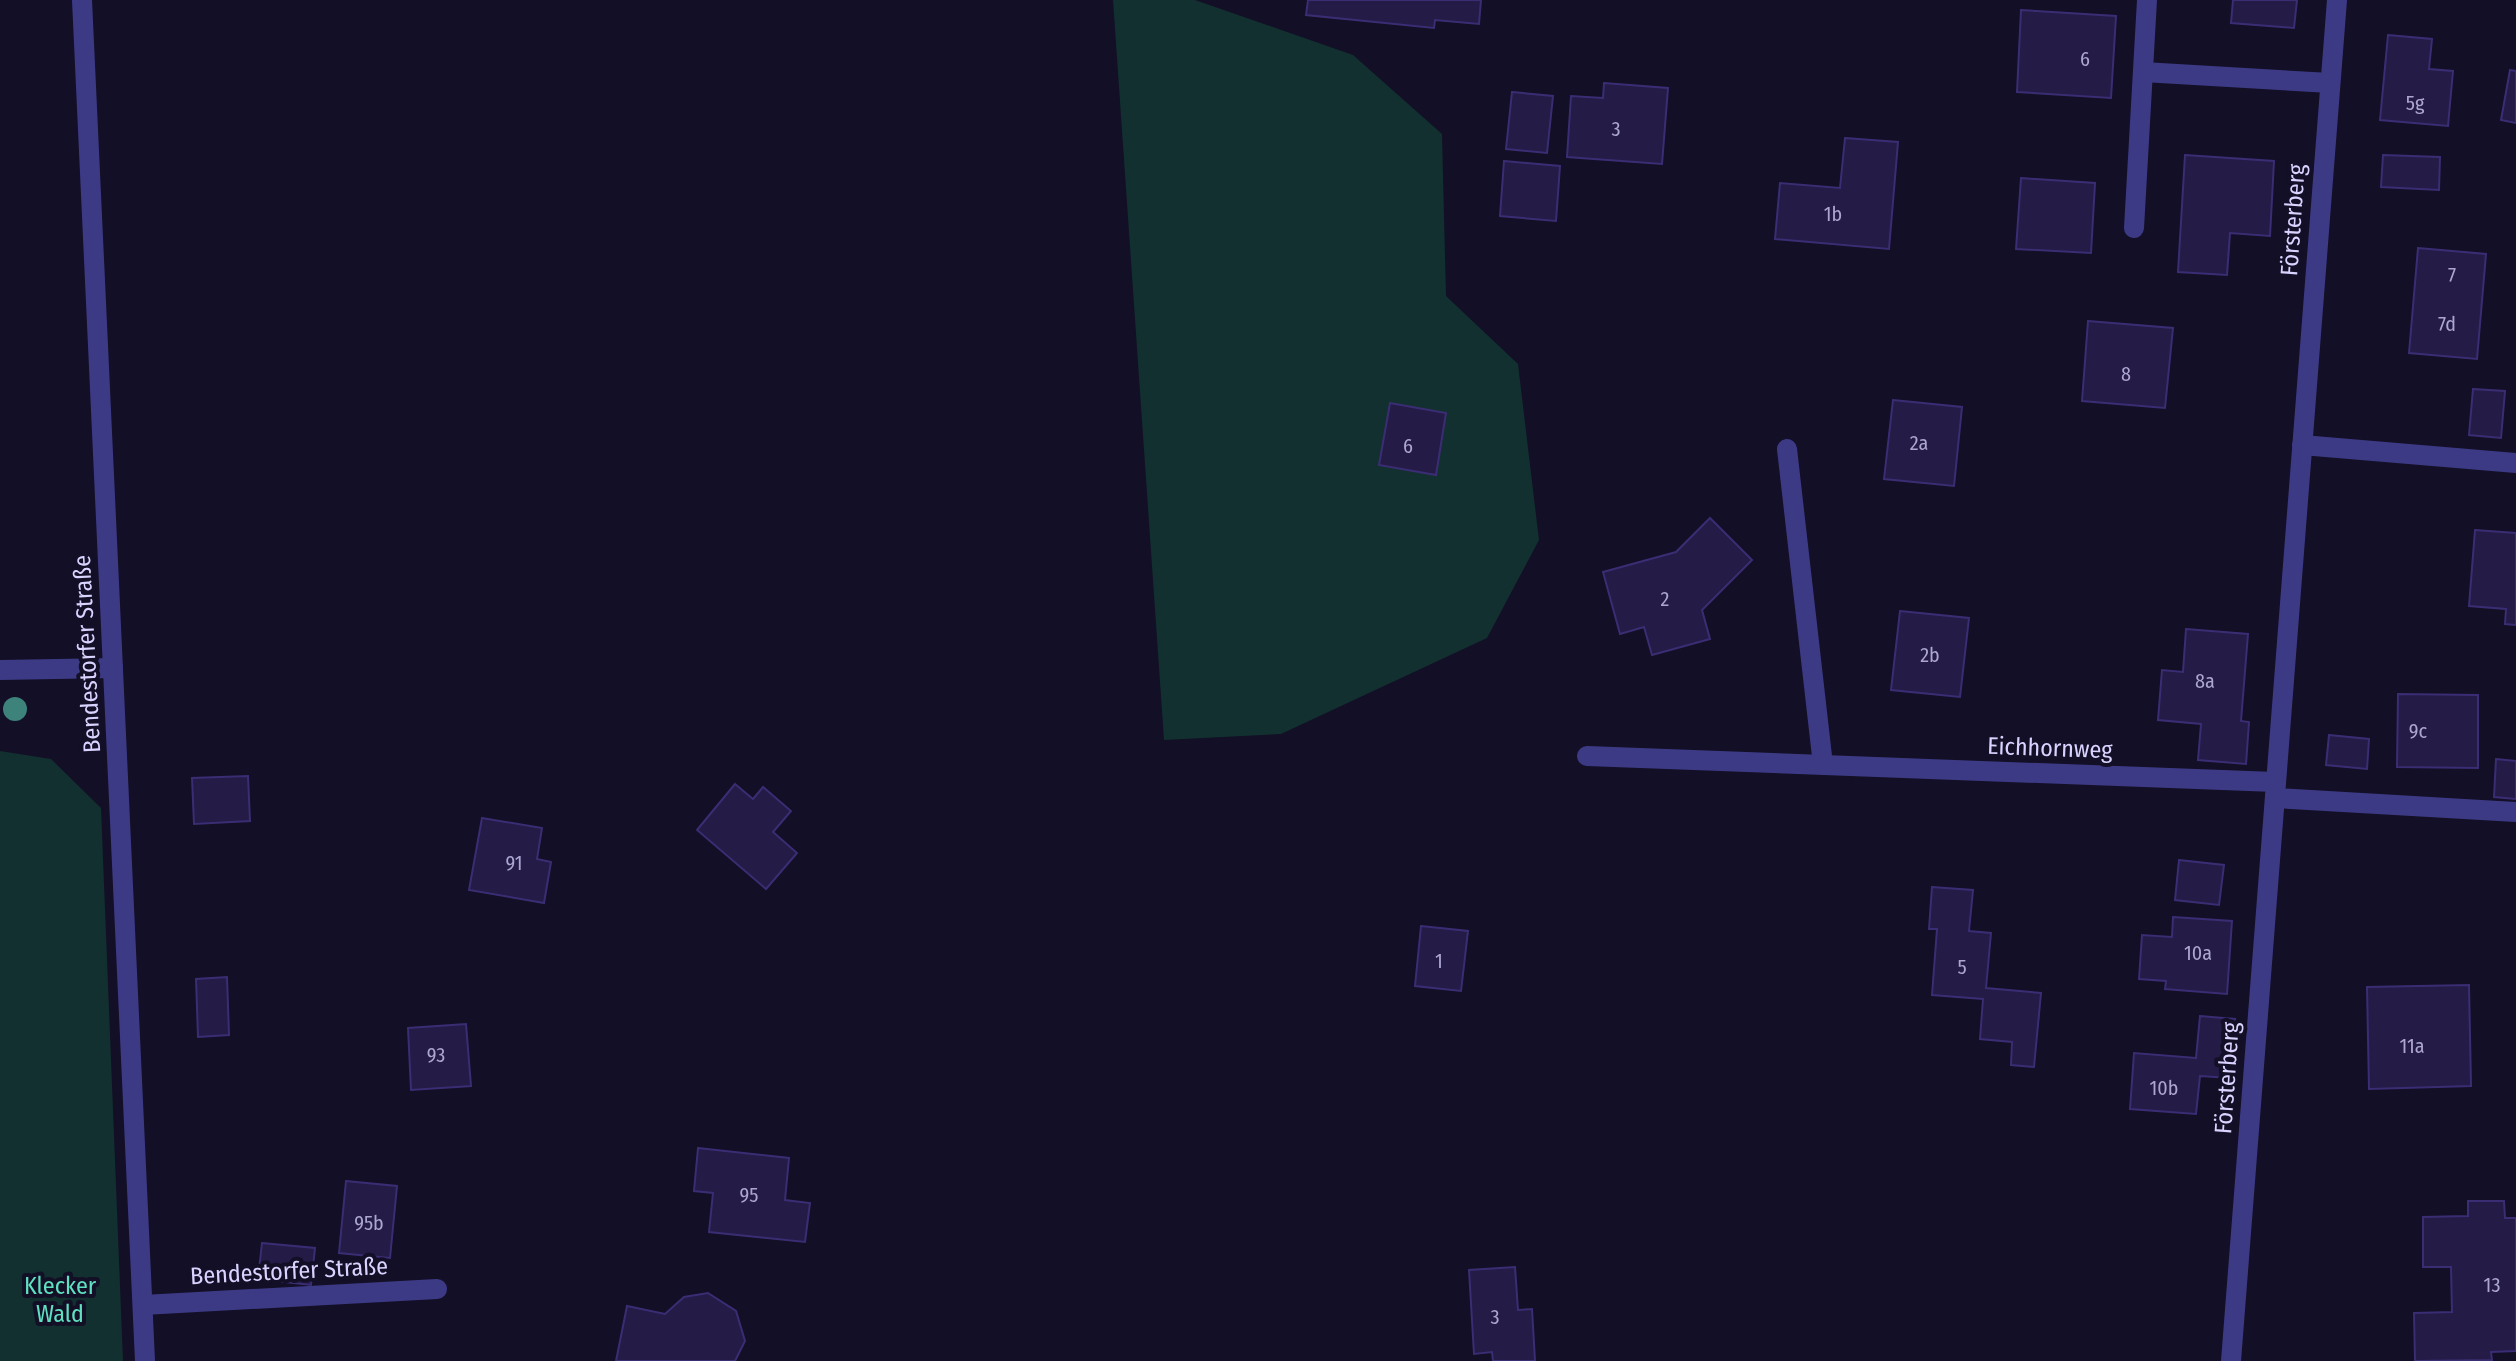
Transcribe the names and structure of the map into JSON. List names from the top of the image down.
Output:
{
  "streets": {
    "street": ["Försterberg", "Bendestorfer Straße", "Eichhornweg"]
  },
  "crossings": [
    ["Försterberg", "Eichhornweg"]
  ],
  "parks": ["Klecker Wald"],
  "house_numbers": [
    "6",
    "5g",
    "3",
    "1b",
    "7",
    "7d",
    "8",
    "2a",
    "6",
    "2",
    "2b",
    "8a",
    "9c",
    "91",
    "10a",
    "1",
    "5",
    "11a",
    "93",
    "10b",
    "95",
    "95b",
    "13",
    "3"
  ]
}
